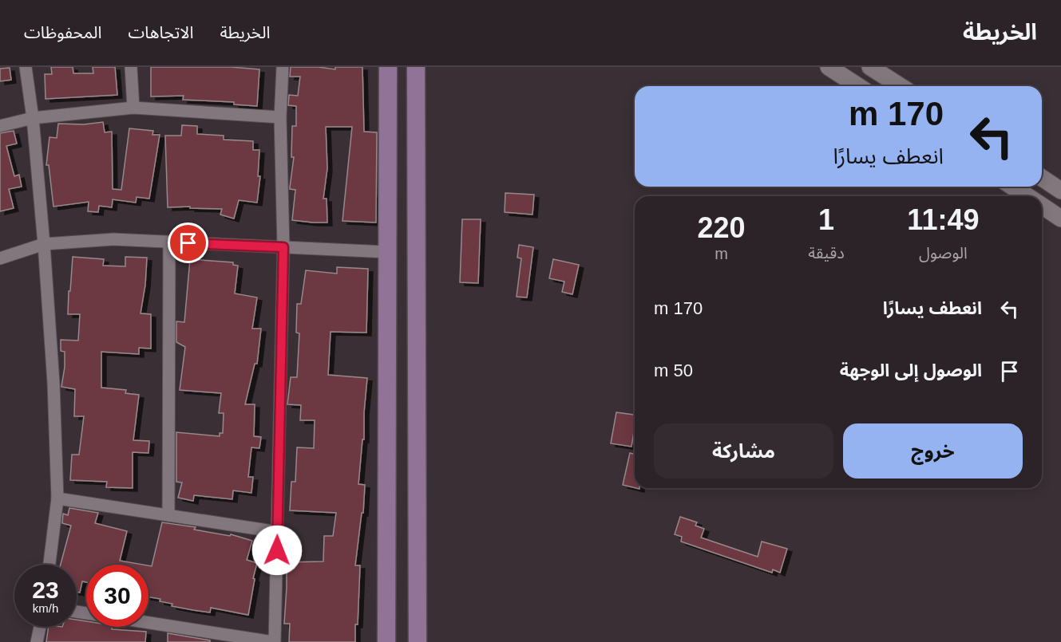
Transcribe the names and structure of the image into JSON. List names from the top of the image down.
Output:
{
  "page": {
    "header": "الخريطة",
    "nav": ["الخريطة", "الاتجاهات", "المحفوظات"],
    "turn": ["170 m", "انعطف يسارًا"],
    "eta": [
      "11:49",
      "الوصول",
      "1",
      "دقيقة",
      "220",
      "m"
    ],
    "list": [
      {
        "name": "انعطف يسارًا",
        "value": "170 m"
      },
      {
        "name": "الوصول إلى الوجهة",
        "value": "50 m"
      }
    ],
    "buttons": ["خروج", "مشاركة"],
    "speed": "23 km/h",
    "limit": "30"
  }
}
